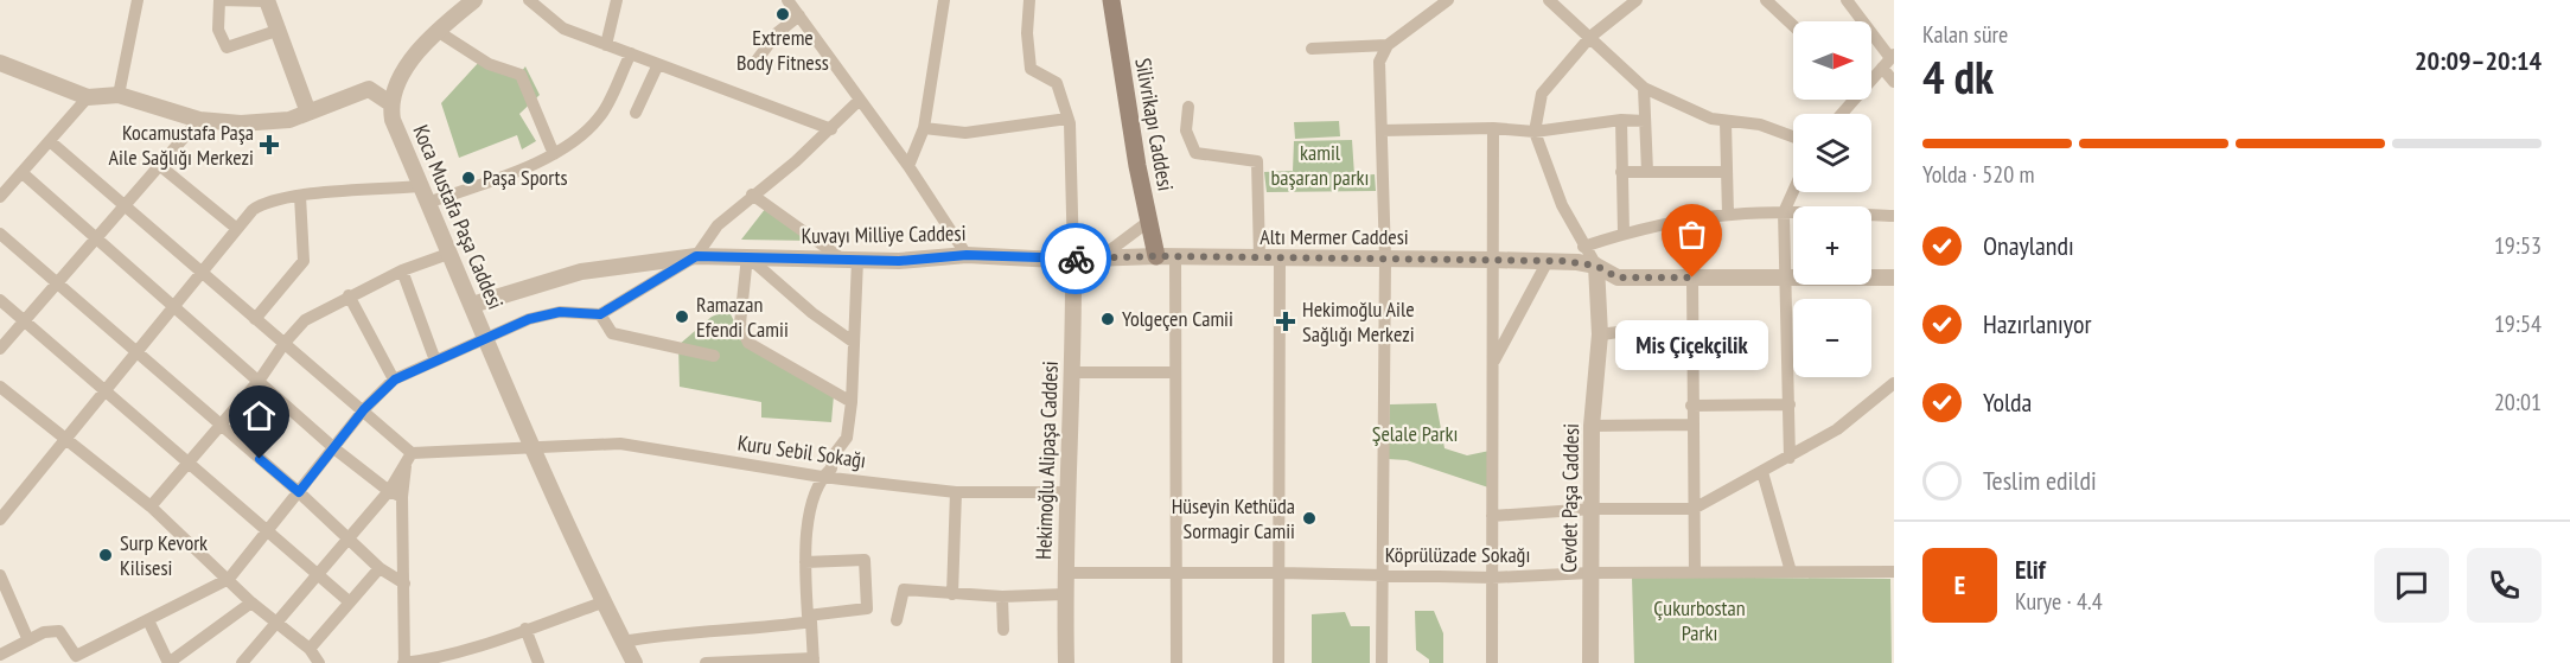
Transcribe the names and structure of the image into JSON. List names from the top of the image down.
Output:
{
  "streets": {
    "main road": ["Silivrikapı Caddesi"],
    "street": [
      "Koca Mustafa Paşa Caddesi",
      "Kuvayı Milliye Caddesi",
      "Altı Mermer Caddesi",
      "Kuru Sebil Sokağı",
      "Hekimoğlu Alipaşa Caddesi",
      "Cevdet Paşa Caddesi",
      "Köprülüzade Sokağı"
    ]
  },
  "crossings": [
    ["Silivrikapı Caddesi", "Altı Mermer Caddesi"],
    ["Koca Mustafa Paşa Caddesi", "Kuvayı Milliye Caddesi"],
    ["Koca Mustafa Paşa Caddesi", "Kuru Sebil Sokağı"],
    ["Kuvayı Milliye Caddesi", "Altı Mermer Caddesi"],
    ["Kuvayı Milliye Caddesi", "Hekimoğlu Alipaşa Caddesi"],
    ["Altı Mermer Caddesi", "Hekimoğlu Alipaşa Caddesi"],
    ["Altı Mermer Caddesi", "Cevdet Paşa Caddesi"],
    ["Kuru Sebil Sokağı", "Hekimoğlu Alipaşa Caddesi"],
    ["Hekimoğlu Alipaşa Caddesi", "Köprülüzade Sokağı"],
    ["Cevdet Paşa Caddesi", "Köprülüzade Sokağı"]
  ],
  "parks": ["kamil başaran parkı", "Şelale Parkı", "Çukurbostan Parkı"],
  "places": {
    "other": [
      "Extreme Body Fitness",
      "Paşa Sports",
      "Mis Çiçekçilik",
      "Ramazan Efendi Camii",
      "Yolgeçen Camii",
      "Hüseyin Kethüda Sormagir Camii",
      "Surp Kevork Kilisesi"
    ],
    "health": ["Kocamustafa Paşa Aile Sağlığı Merkezi", "Hekimoğlu Aile Sağlığı Merkezi"]
  },
  "north": "right",
  "page": {
    "heading": ["4 dk", "Kalan süre", "20:09–20:14"],
    "panel": ["Elif", "Kurye · 4.4"],
    "map_buttons": ["+", "−"],
    "bar": "Yolda · 520 m",
    "list": [
      ["Onaylandı", "19:53"],
      ["Hazırlanıyor", "19:54"],
      ["Yolda", "20:01"],
      "Teslim edildi"
    ],
    "bubble": "Mis Çiçekçilik",
    "round": "E"
  }
}
